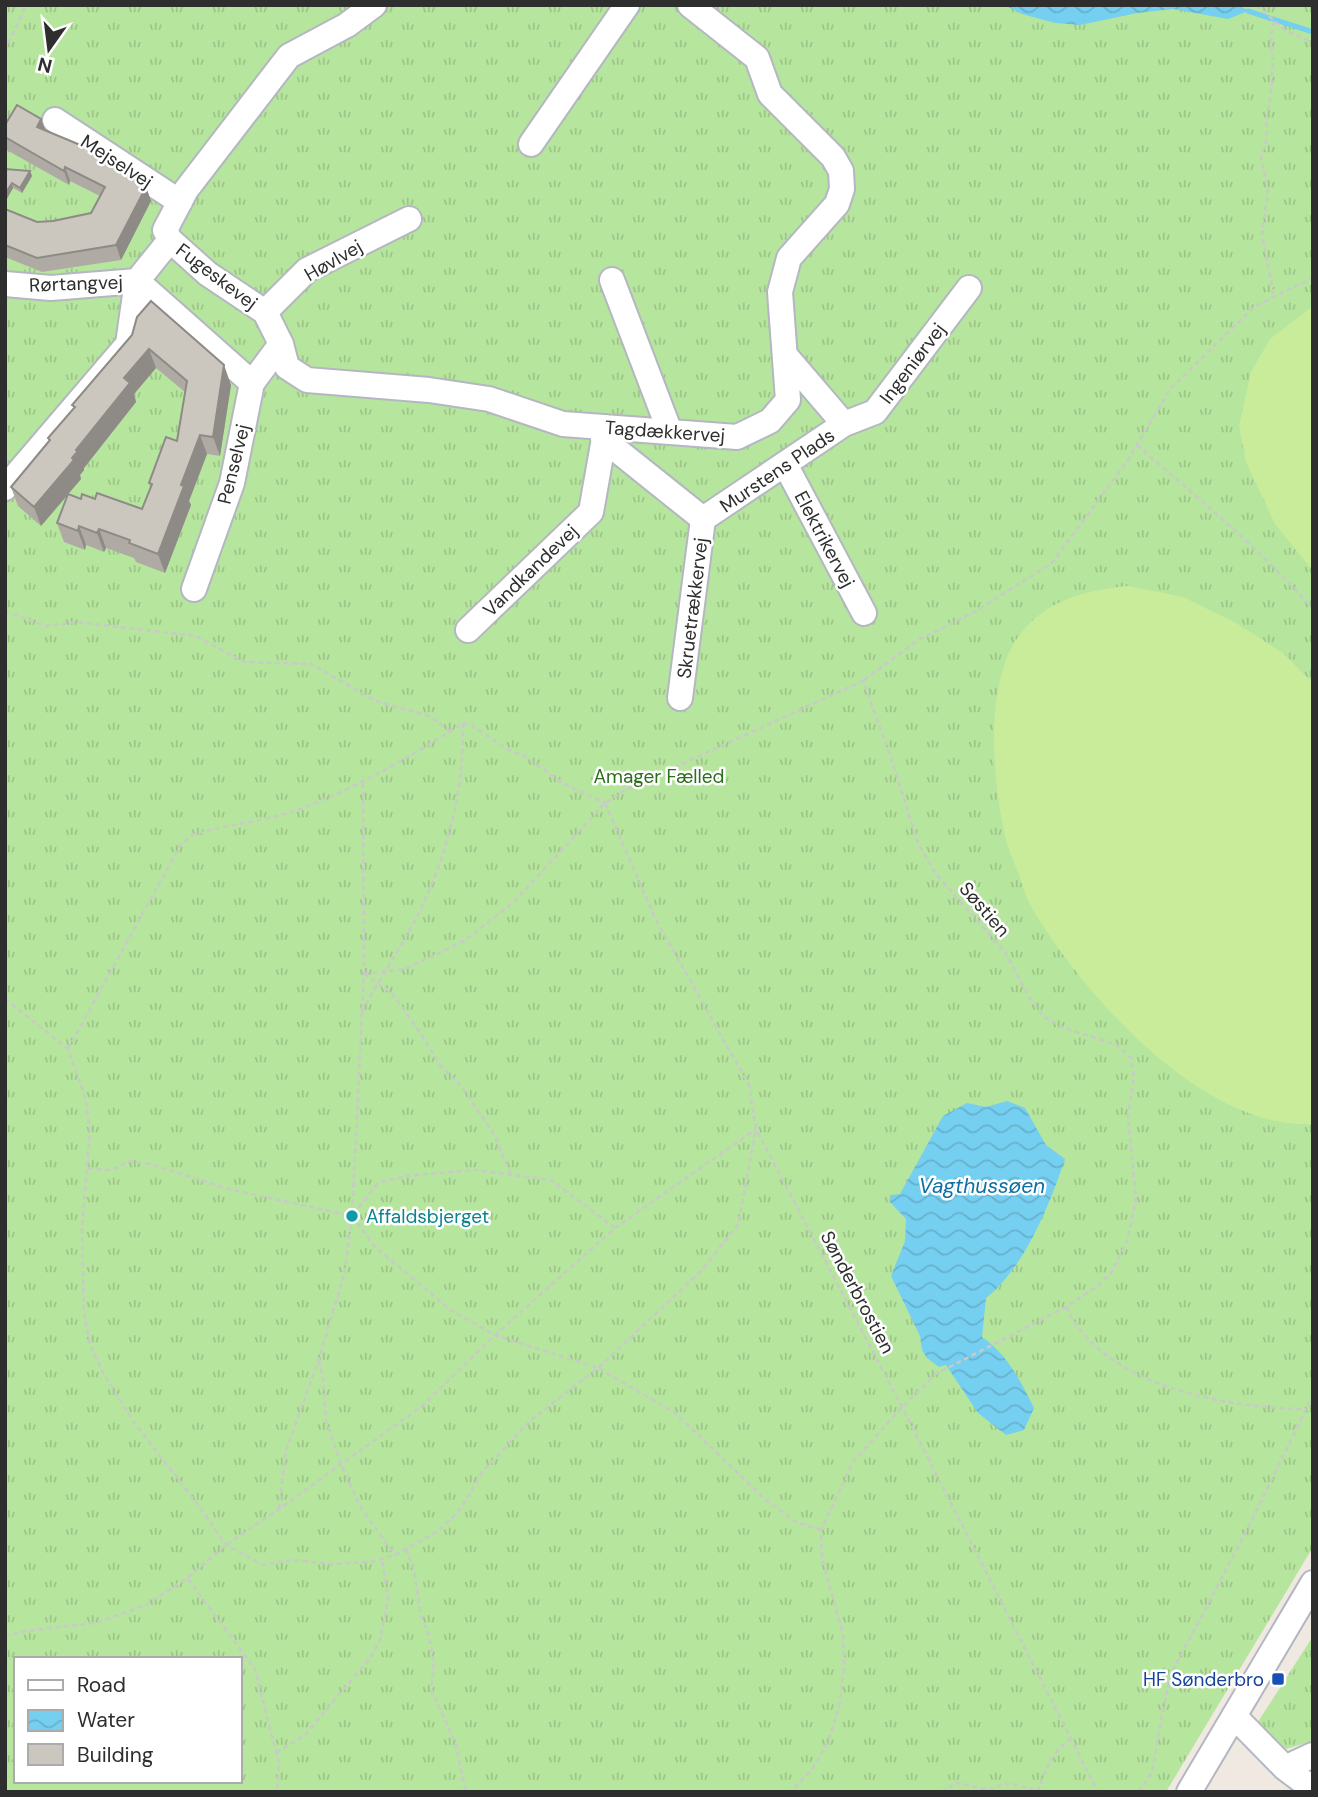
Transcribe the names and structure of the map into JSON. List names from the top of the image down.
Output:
{
  "streets": {
    "street": [
      "Mejselvej",
      "Høvlvej",
      "Fugeskevej",
      "Rørtangvej",
      "Ingeniørvej",
      "Tagdækkervej",
      "Penselvej",
      "Murstens Plads",
      "Elektrikervej",
      "Vandkandevej",
      "Skruetrækkervej"
    ],
    "path": ["Søstien", "Sønderbrostien"]
  },
  "crossings": [
    ["Mejselvej", "Fugeskevej"],
    ["Høvlvej", "Fugeskevej"],
    ["Fugeskevej", "Rørtangvej"],
    ["Fugeskevej", "Tagdækkervej"],
    ["Fugeskevej", "Penselvej"],
    ["Ingeniørvej", "Murstens Plads"],
    ["Tagdækkervej", "Murstens Plads"],
    ["Tagdækkervej", "Vandkandevej"],
    ["Tagdækkervej", "Skruetrækkervej"],
    ["Murstens Plads", "Elektrikervej"],
    ["Murstens Plads", "Skruetrækkervej"],
    ["Vandkandevej", "Skruetrækkervej"],
    ["Søstien", "Sønderbrostien"]
  ],
  "water": ["Vagthussøen"],
  "parks": ["Amager Fælled"],
  "places": {
    "other": ["Affaldsbjerget"],
    "transit": ["HF Sønderbro"]
  },
  "legend": ["Road", "Water", "Building"],
  "north": "bottom"
}
